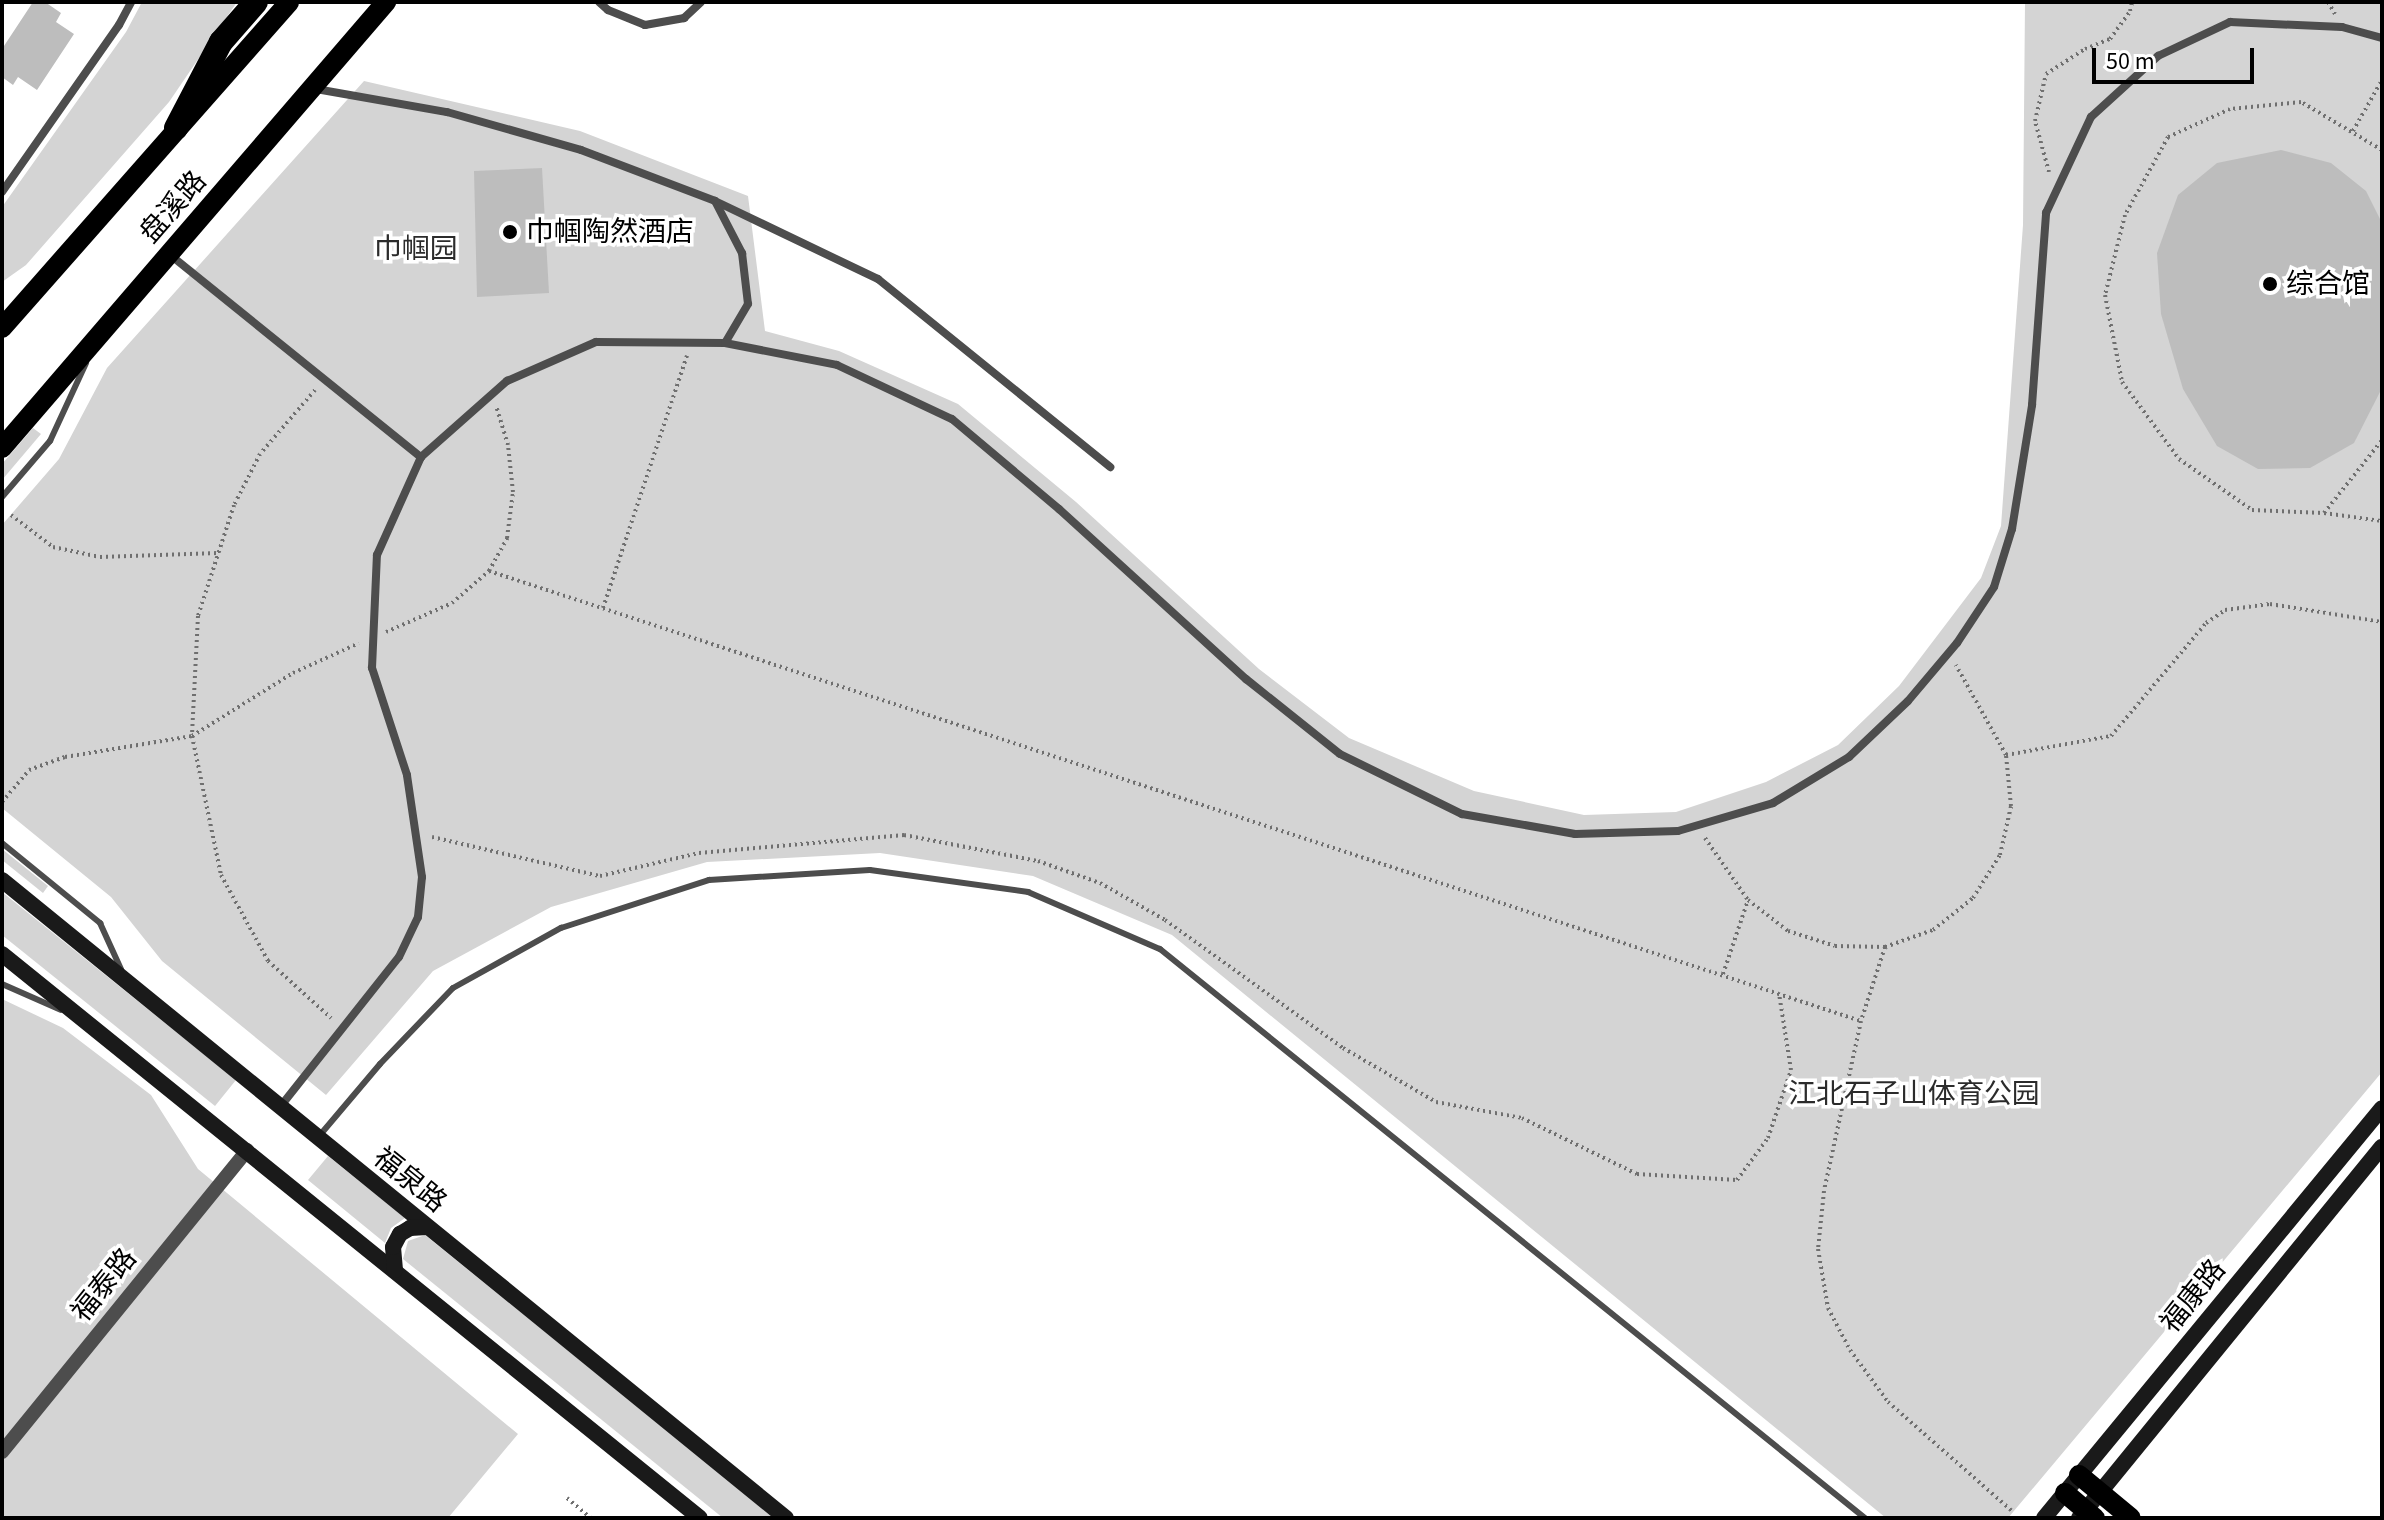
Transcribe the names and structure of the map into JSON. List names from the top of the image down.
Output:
{
  "streets": {
    "main road": ["盘溪路", "福泉路", "福康路"],
    "street": ["福泰路"]
  },
  "parks": ["巾帼园", "江北石子山体育公园"],
  "places": ["巾帼陶然酒店", "综合馆"],
  "scale_bar": "50 m"
}
